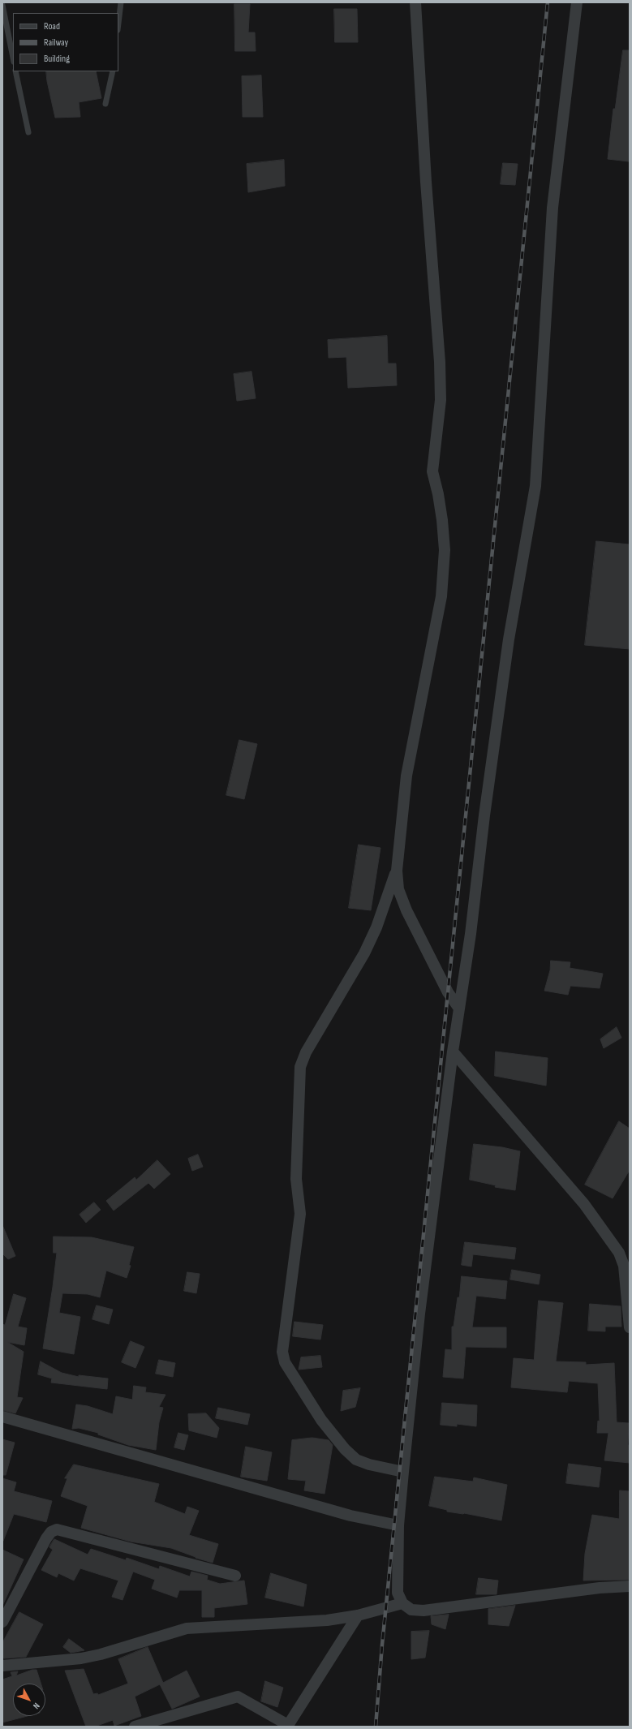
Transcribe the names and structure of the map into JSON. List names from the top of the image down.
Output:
{
  "legend": ["Road", "Railway", "Building"],
  "north": "bottom right"
}
